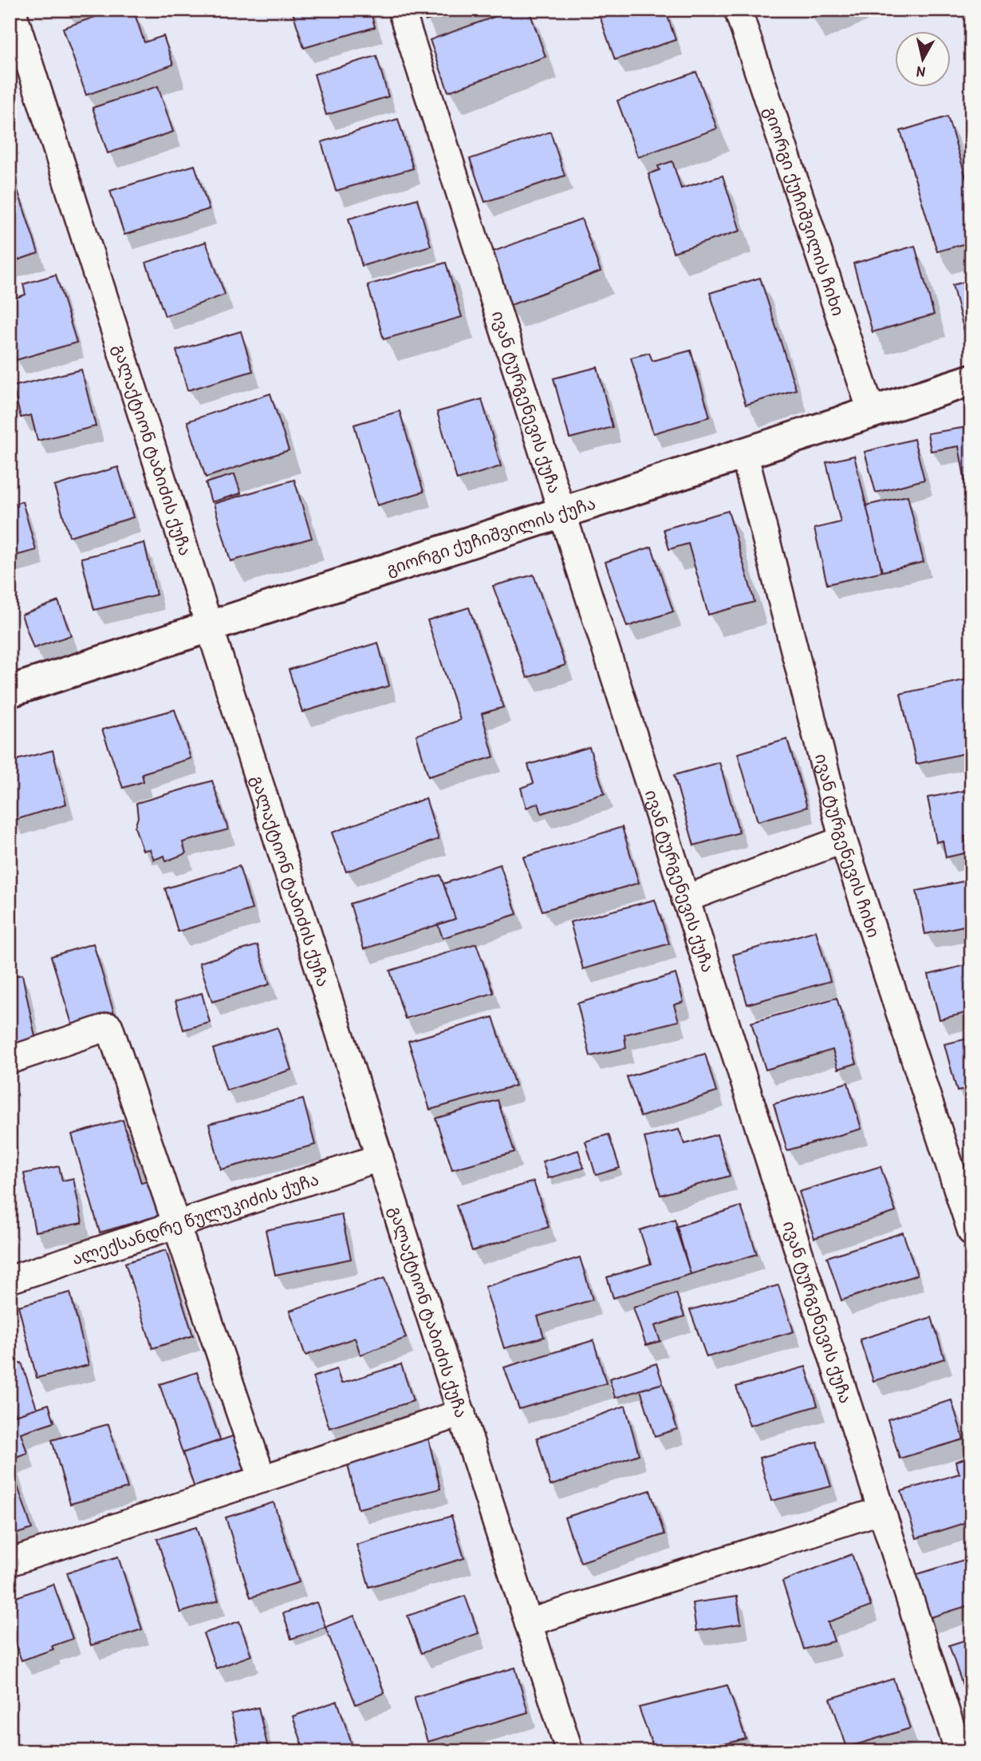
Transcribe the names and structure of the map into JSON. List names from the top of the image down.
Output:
{
  "streets": {
    "street": [
      "გიორგი ქუჩიშვილის ჩიხი",
      "ივან ტურგენევის ქუჩა",
      "გალაქტიონ ტაბიძის ქუჩა",
      "გიორგი ქუჩიშვილის ქუჩა",
      "ივან ტურგენევის ჩიხი",
      "ალექსანდრე წულუკიძის ქუჩა"
    ]
  },
  "crossings": [
    ["გიორგი ქუჩიშვილის ჩიხი", "გიორგი ქუჩიშვილის ქუჩა"],
    ["ივან ტურგენევის ქუჩა", "გიორგი ქუჩიშვილის ქუჩა"],
    ["გალაქტიონ ტაბიძის ქუჩა", "გიორგი ქუჩიშვილის ქუჩა"],
    ["გალაქტიონ ტაბიძის ქუჩა", "ალექსანდრე წულუკიძის ქუჩა"],
    ["გიორგი ქუჩიშვილის ქუჩა", "ივან ტურგენევის ჩიხი"]
  ],
  "north": "bottom"
}
